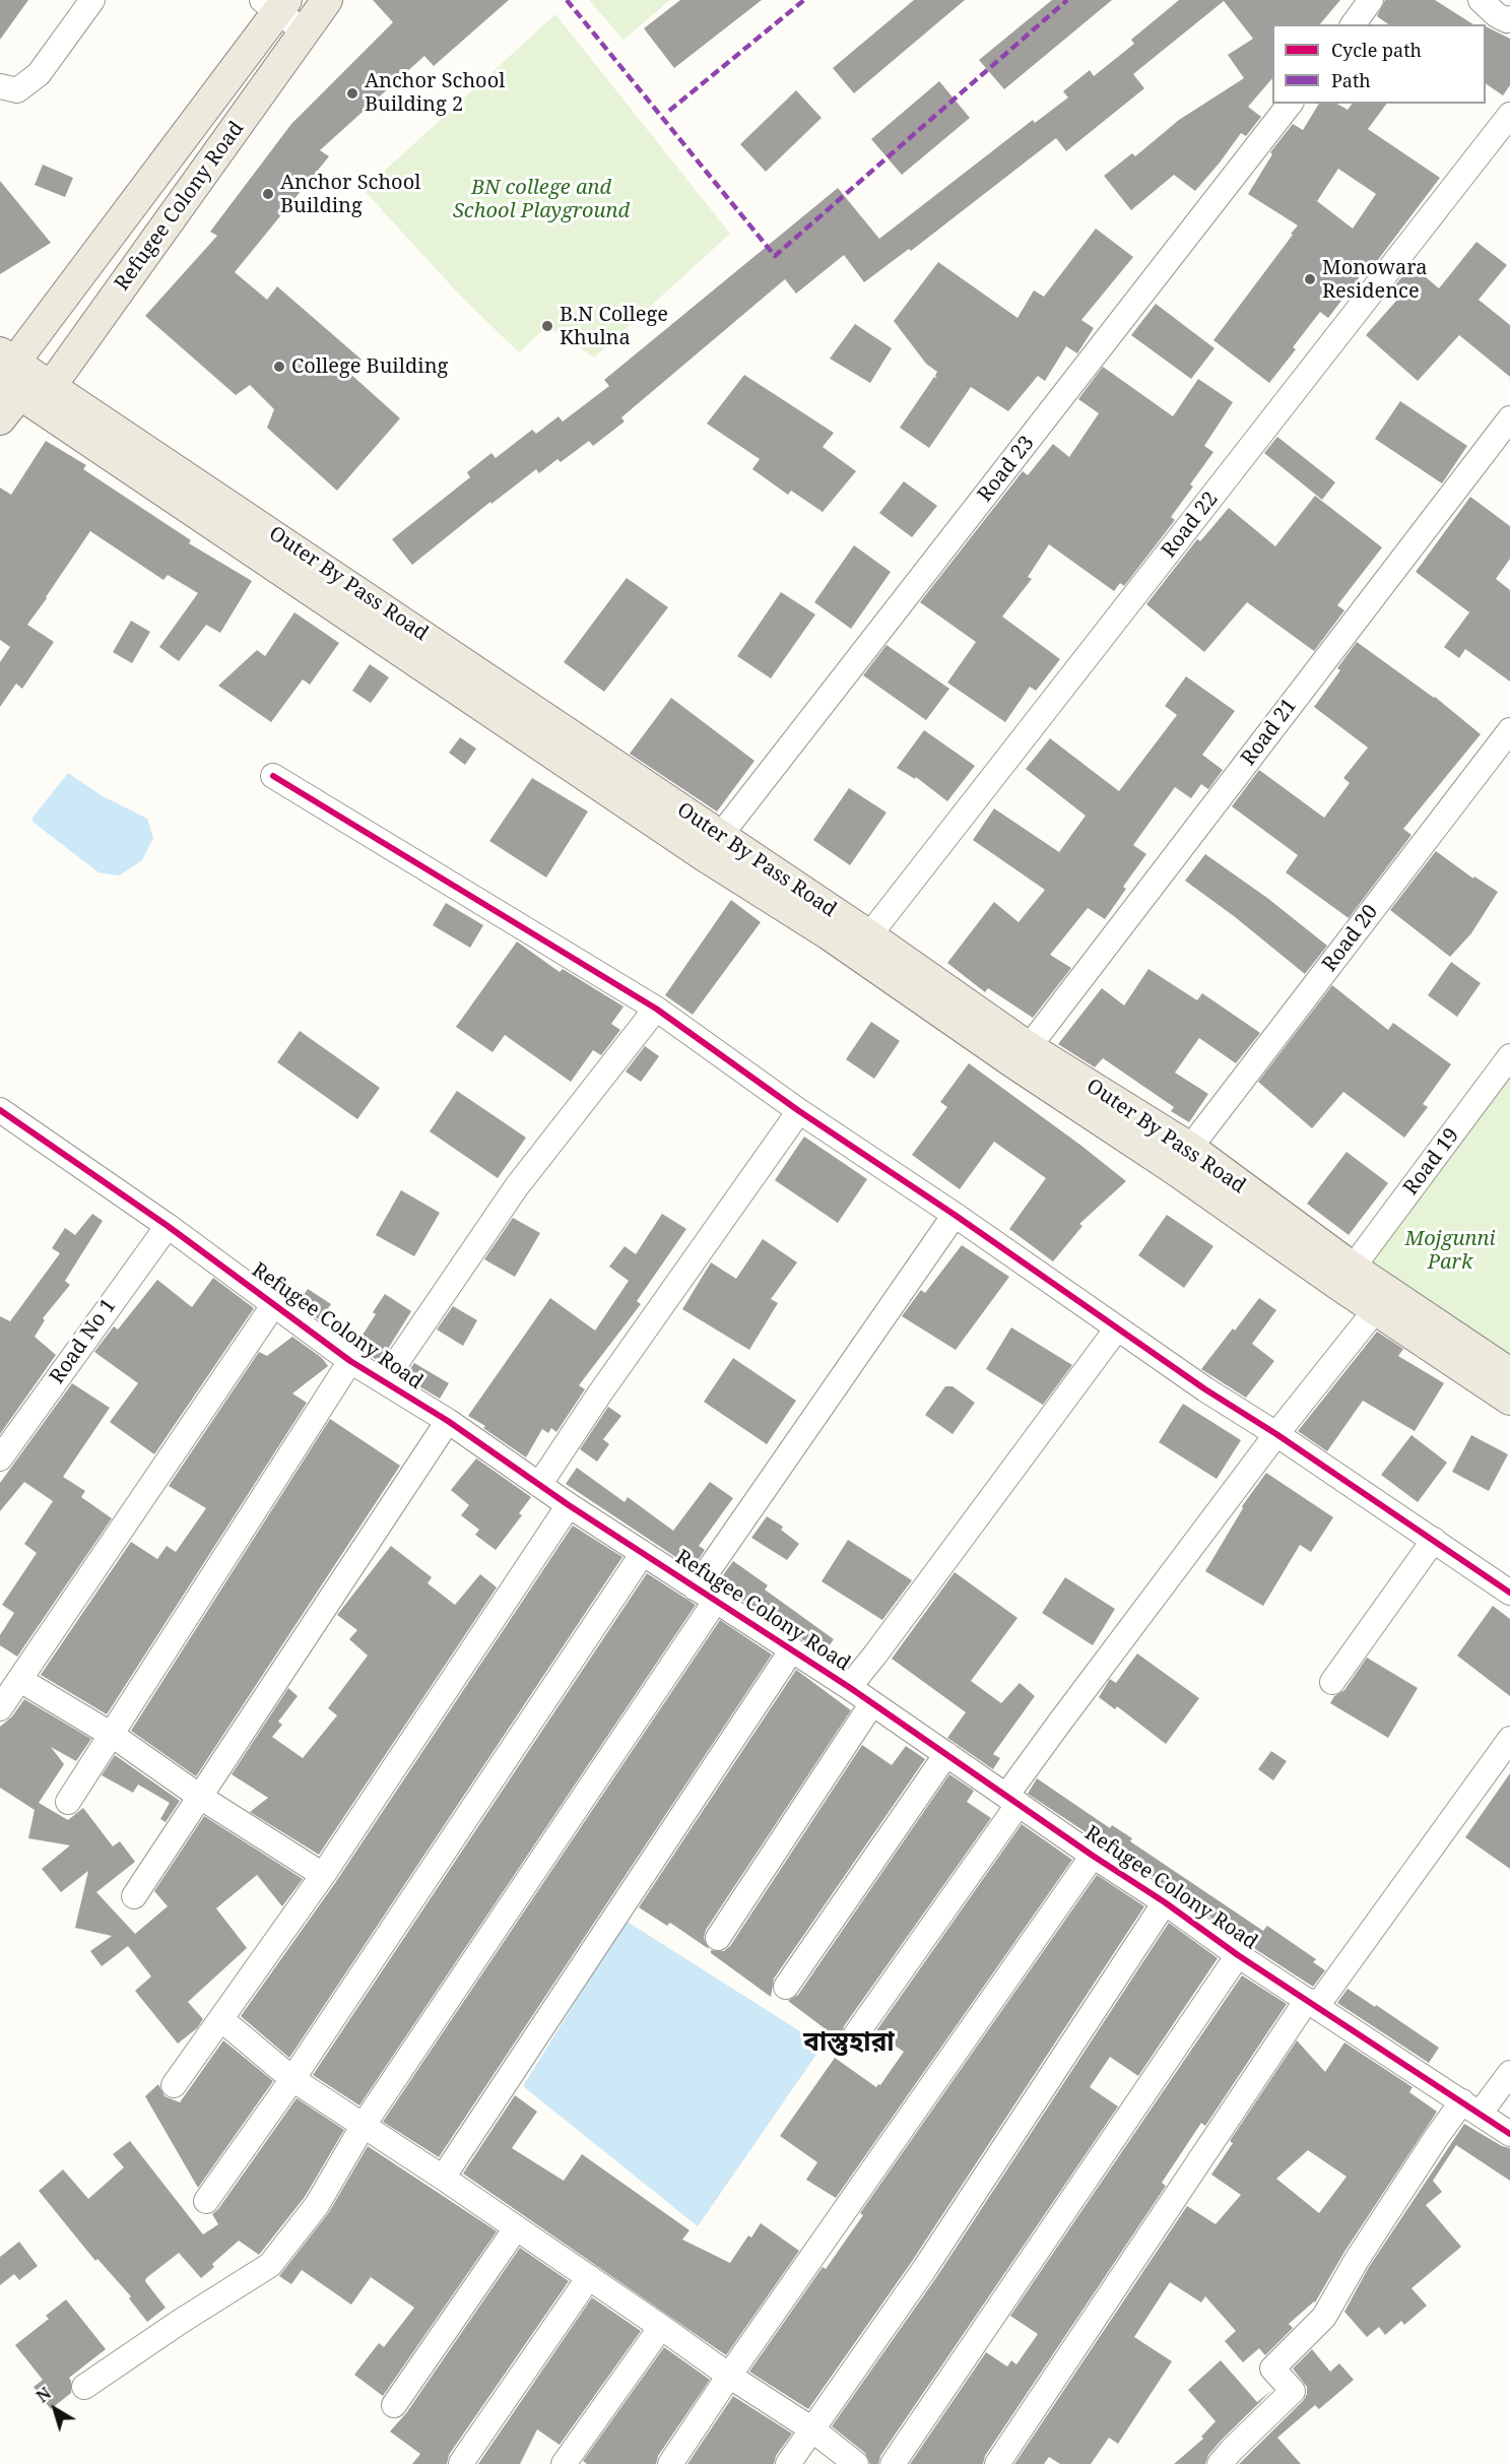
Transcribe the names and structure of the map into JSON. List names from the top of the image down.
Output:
{
  "streets": {
    "main road": ["Refugee Colony Road", "Outer By Pass Road"],
    "street": [
      "Road 23",
      "Road 22",
      "Road 21",
      "Road 20",
      "Road 19",
      "Road No 1"
    ]
  },
  "crossings": [
    ["Refugee Colony Road", "Outer By Pass Road"],
    ["Refugee Colony Road", "Road No 1"],
    ["Road 23", "Outer By Pass Road"],
    ["Road 22", "Outer By Pass Road"],
    ["Outer By Pass Road", "Road 21"],
    ["Outer By Pass Road", "Road 20"],
    ["Outer By Pass Road", "Road 19"]
  ],
  "districts": ["বাস্তুহারা"],
  "parks": ["BN college and School Playground", "Mojgunni Park"],
  "places": [
    "Anchor School Building 2",
    "Anchor School Building",
    "Monowara Residence",
    "B.N College Khulna",
    "College Building"
  ],
  "legend": ["Cycle path", "Path"],
  "north": "top left"
}
